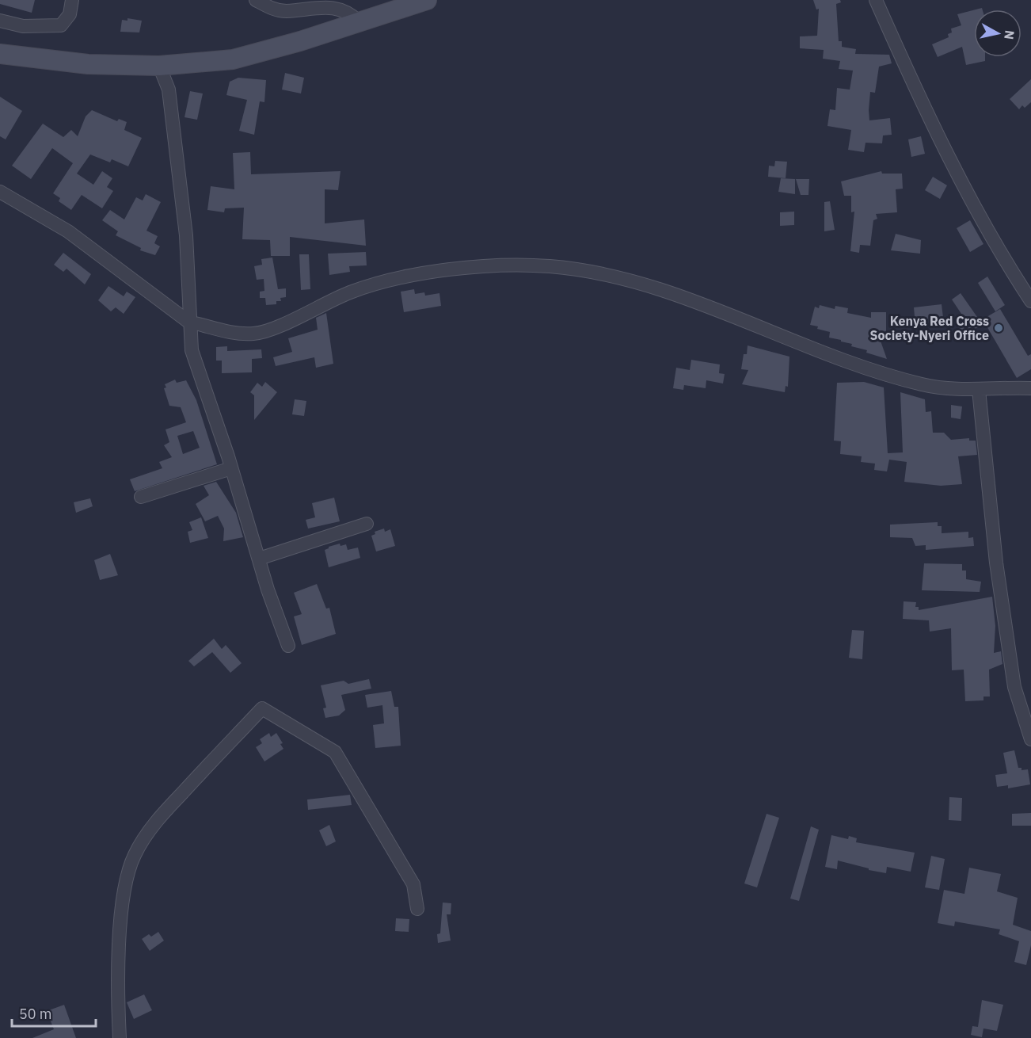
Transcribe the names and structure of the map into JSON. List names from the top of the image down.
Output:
{
  "places": ["Kenya Red Cross Society-Nyeri Office"],
  "scale_bar": "50 m",
  "north": "right"
}
